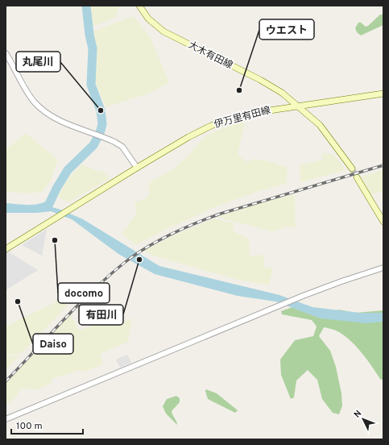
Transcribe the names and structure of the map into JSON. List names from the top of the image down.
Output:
{
  "streets": {
    "main road": ["大木有田線", "伊万里有田線"]
  },
  "crossings": [
    ["大木有田線", "伊万里有田線"]
  ],
  "places": [
    "ウエスト",
    "丸尾川",
    "docomo",
    "有田川",
    "Daiso"
  ],
  "scale_bar": "100 m",
  "north": "top left"
}
